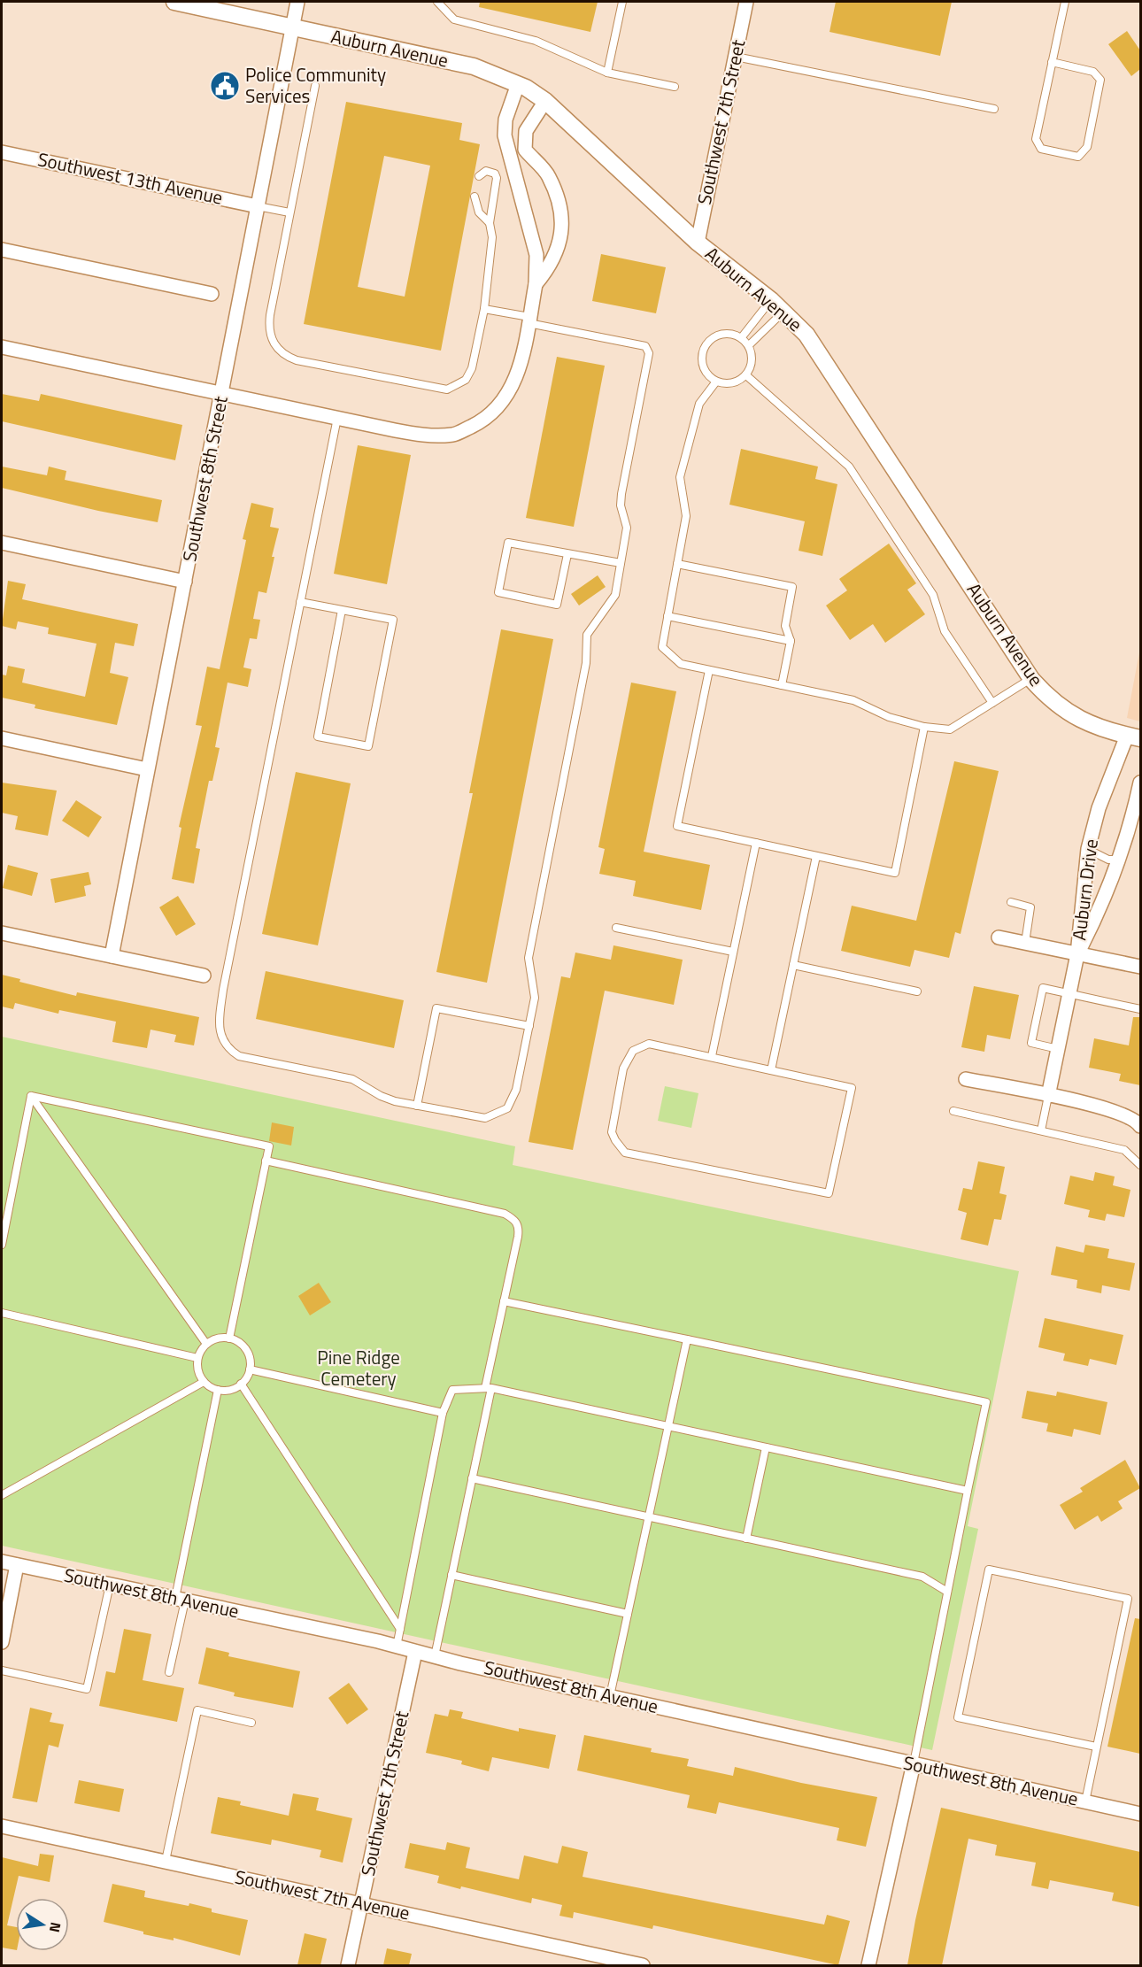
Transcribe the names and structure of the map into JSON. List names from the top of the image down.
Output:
{
  "streets": {
    "street": [
      "Auburn Avenue",
      "Southwest 7th Street",
      "Southwest 13th Avenue",
      "Southwest 8th Street",
      "Auburn Drive",
      "Southwest 8th Avenue",
      "Southwest 7th Avenue"
    ]
  },
  "crossings": [
    ["Auburn Avenue", "Southwest 7th Street"],
    ["Auburn Avenue", "Southwest 8th Street"],
    ["Auburn Avenue", "Auburn Drive"],
    ["Southwest 7th Street", "Southwest 8th Avenue"],
    ["Southwest 7th Street", "Southwest 7th Avenue"],
    ["Southwest 13th Avenue", "Southwest 8th Street"]
  ],
  "parks": ["Pine Ridge Cemetery"],
  "places": {
    "public building": ["Police Community Services"]
  },
  "north": "right"
}
